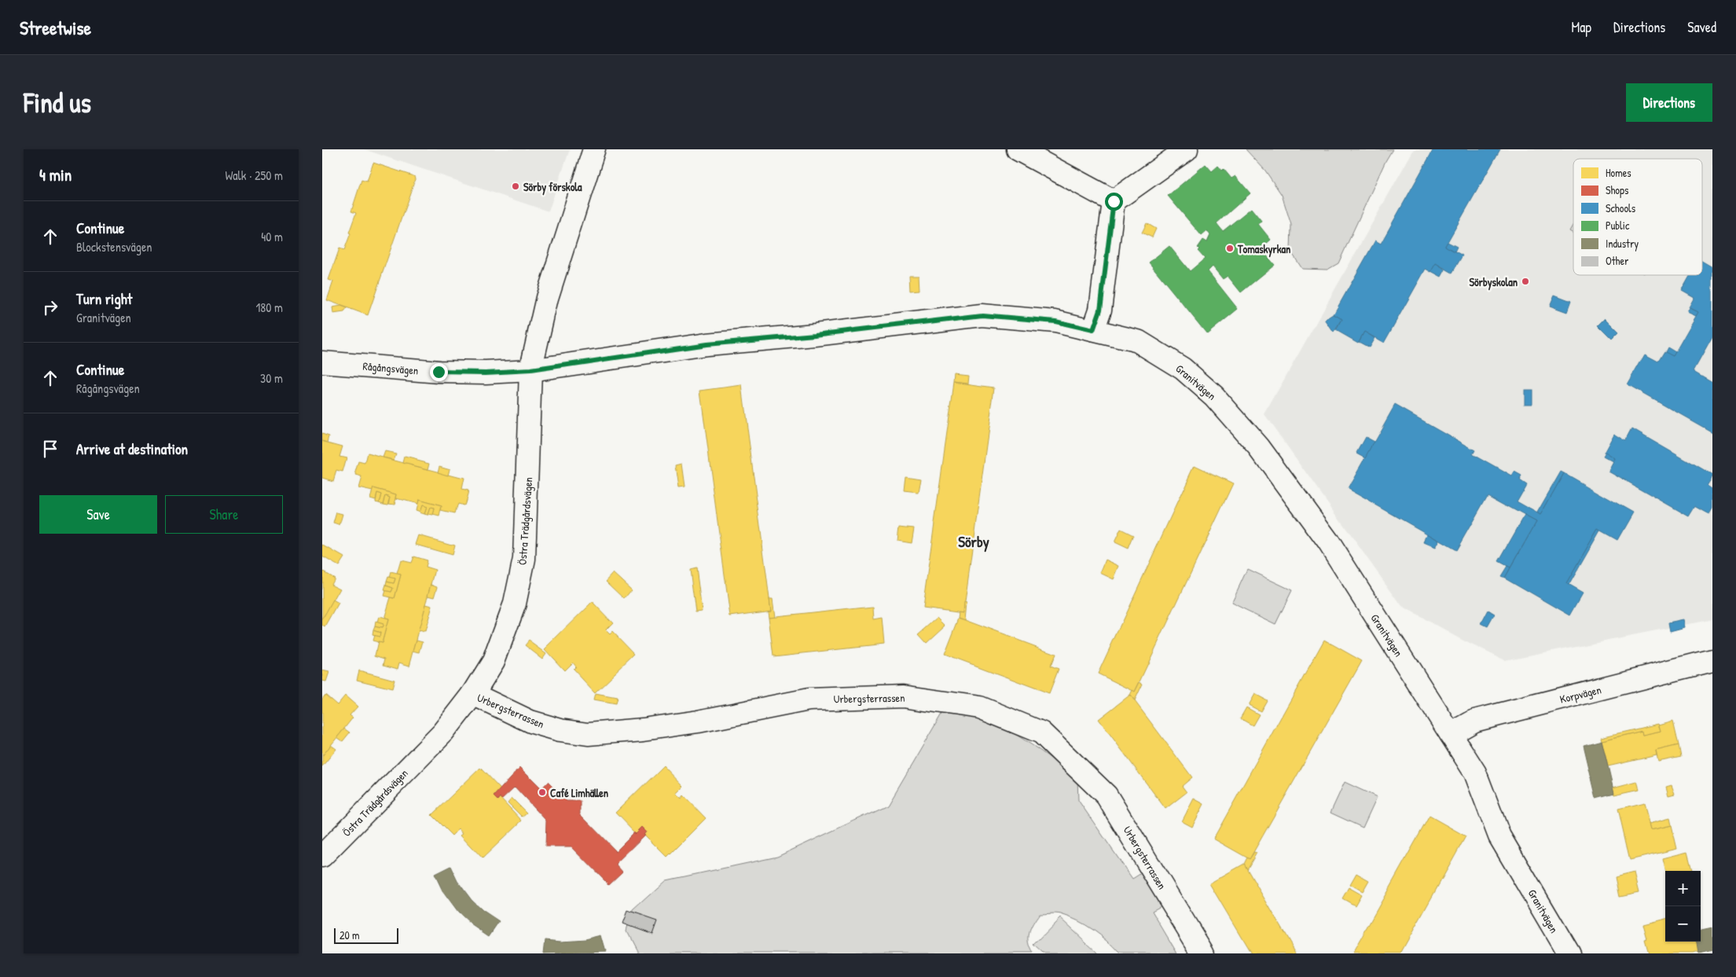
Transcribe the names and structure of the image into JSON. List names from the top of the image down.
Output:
{
  "streets": {
    "street": [
      "Rågångsvägen",
      "Granitvägen",
      "Östra Trädgårdsvägen",
      "Korpvägen",
      "Urbergsterrassen"
    ]
  },
  "crossings": [
    ["Rågångsvägen", "Granitvägen"],
    ["Rågångsvägen", "Östra Trädgårdsvägen"],
    ["Granitvägen", "Östra Trädgårdsvägen"],
    ["Granitvägen", "Korpvägen"],
    ["Östra Trädgårdsvägen", "Urbergsterrassen"]
  ],
  "districts": ["Sörby"],
  "places": [
    "Sörby förskola",
    "Tomaskyrkan",
    "Sörbyskolan",
    "Café Limhällen"
  ],
  "legend": [
    "Homes",
    "Shops",
    "Schools",
    "Public",
    "Industry",
    "Other"
  ],
  "scale_bar": "20 m",
  "page": {
    "header": "Streetwise",
    "nav": ["Map", "Directions", "Saved"],
    "buttons": [
      "Directions",
      ["Save", "Share"]
    ],
    "title": "Find us",
    "heading": ["4 min", "Walk · 250 m"],
    "list": [
      ["Continue", "Blockstensvägen", "40 m"],
      ["Turn right", "Granitvägen", "180 m"],
      ["Continue", "Rågångsvägen", "30 m"],
      "Arrive at destination"
    ],
    "map_buttons": ["+", "−"],
    "scale": "20 m"
  }
}
